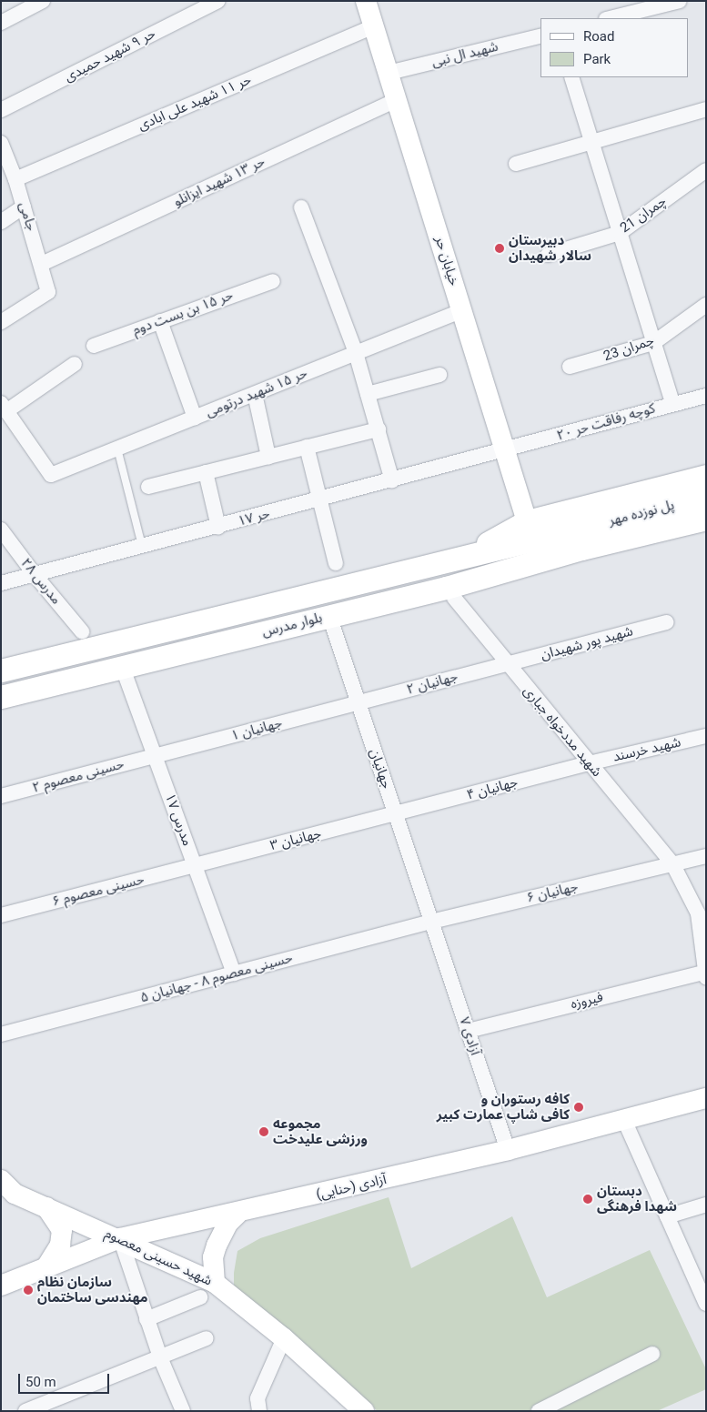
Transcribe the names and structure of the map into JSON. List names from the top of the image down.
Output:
{
  "streets": {
    "main road": [
      "خیابان حر",
      "پل نوزده مهر",
      "بلوار مدرس",
      "آزادی (حنایی)",
      "شهید حسینی معصوم"
    ],
    "street": [
      "شهید ال نبی",
      "حر ۹ شهید حمیدی",
      "حر ۱۱ شهید علی ابادی",
      "حر ۱۳ شهید ایزانلو",
      "چمران 21",
      "جامی",
      "حر ۱۵ بن بست دوم",
      "چمران 23",
      "حر ۱۵ شهید درتومی",
      "کوچه رفاقت حر ۲۰",
      "حر ۱۷",
      "مدرس ۲۸",
      "شهید پور شهیدان",
      "جهانیان ۲",
      "جهانیان ۱",
      "شهید مددخواه جباری",
      "شهید خرسند",
      "جهانیان",
      "حسینی معصوم ۲",
      "جهانیان ۴",
      "مدرس ۱۷",
      "جهانیان ۳",
      "حسینی معصوم ۶",
      "جهانیان ۶",
      "حسینی معصوم ۸ - جهانیان ۵",
      "فیروزه",
      "آزادی ۷"
    ]
  },
  "crossings": [
    ["شهید ال نبی", "خیابان حر"],
    ["حر ۱۱ شهید علی ابادی", "جامی"],
    ["حر ۱۱ شهید علی ابادی", "خیابان حر"],
    ["حر ۱۳ شهید ایزانلو", "جامی"],
    ["حر ۱۳ شهید ایزانلو", "خیابان حر"],
    ["خیابان حر", "حر ۱۵ شهید درتومی"],
    ["خیابان حر", "کوچه رفاقت حر ۲۰"],
    ["خیابان حر", "حر ۱۷"],
    ["کوچه رفاقت حر ۲۰", "حر ۱۷"],
    ["پل نوزده مهر", "بلوار مدرس"],
    ["حر ۱۷", "مدرس ۲۸"],
    ["بلوار مدرس", "جهانیان"],
    ["بلوار مدرس", "مدرس ۱۷"],
    ["شهید پور شهیدان", "جهانیان ۲"],
    ["شهید پور شهیدان", "شهید مددخواه جباری"],
    ["جهانیان ۲", "جهانیان ۱"],
    ["جهانیان ۲", "شهید مددخواه جباری"],
    ["جهانیان ۲", "جهانیان"],
    ["جهانیان ۱", "جهانیان"],
    ["جهانیان ۱", "حسینی معصوم ۲"],
    ["جهانیان ۱", "مدرس ۱۷"],
    ["شهید مددخواه جباری", "شهید خرسند"],
    ["شهید مددخواه جباری", "جهانیان ۴"],
    ["شهید مددخواه جباری", "جهانیان ۶"],
    ["شهید مددخواه جباری", "فیروزه"],
    ["شهید خرسند", "جهانیان ۴"],
    ["جهانیان", "جهانیان ۴"],
    ["جهانیان", "جهانیان ۳"],
    ["جهانیان", "جهانیان ۶"],
    ["جهانیان", "حسینی معصوم ۸ - جهانیان ۵"],
    ["جهانیان", "آزادی ۷"],
    ["حسینی معصوم ۲", "مدرس ۱۷"],
    ["جهانیان ۴", "جهانیان ۳"],
    ["مدرس ۱۷", "جهانیان ۳"],
    ["مدرس ۱۷", "حسینی معصوم ۶"],
    ["مدرس ۱۷", "حسینی معصوم ۸ - جهانیان ۵"],
    ["جهانیان ۳", "حسینی معصوم ۶"],
    ["جهانیان ۶", "حسینی معصوم ۸ - جهانیان ۵"],
    ["جهانیان ۶", "آزادی ۷"],
    ["حسینی معصوم ۸ - جهانیان ۵", "آزادی ۷"],
    ["فیروزه", "آزادی ۷"],
    ["آزادی ۷", "آزادی (حنایی)"],
    ["آزادی (حنایی)", "شهید حسینی معصوم"]
  ],
  "places": [
    "دبیرستان سالار شهیدان",
    "کافه رستوران و کافی شاپ عمارت کبیر",
    "مجموعه ورزشی علیدخت",
    "دبستان شهدا فرهنگی",
    "سازمان نظام مهندسی ساختمان"
  ],
  "legend": ["Road", "Park"],
  "scale_bar": "50 m"
}
